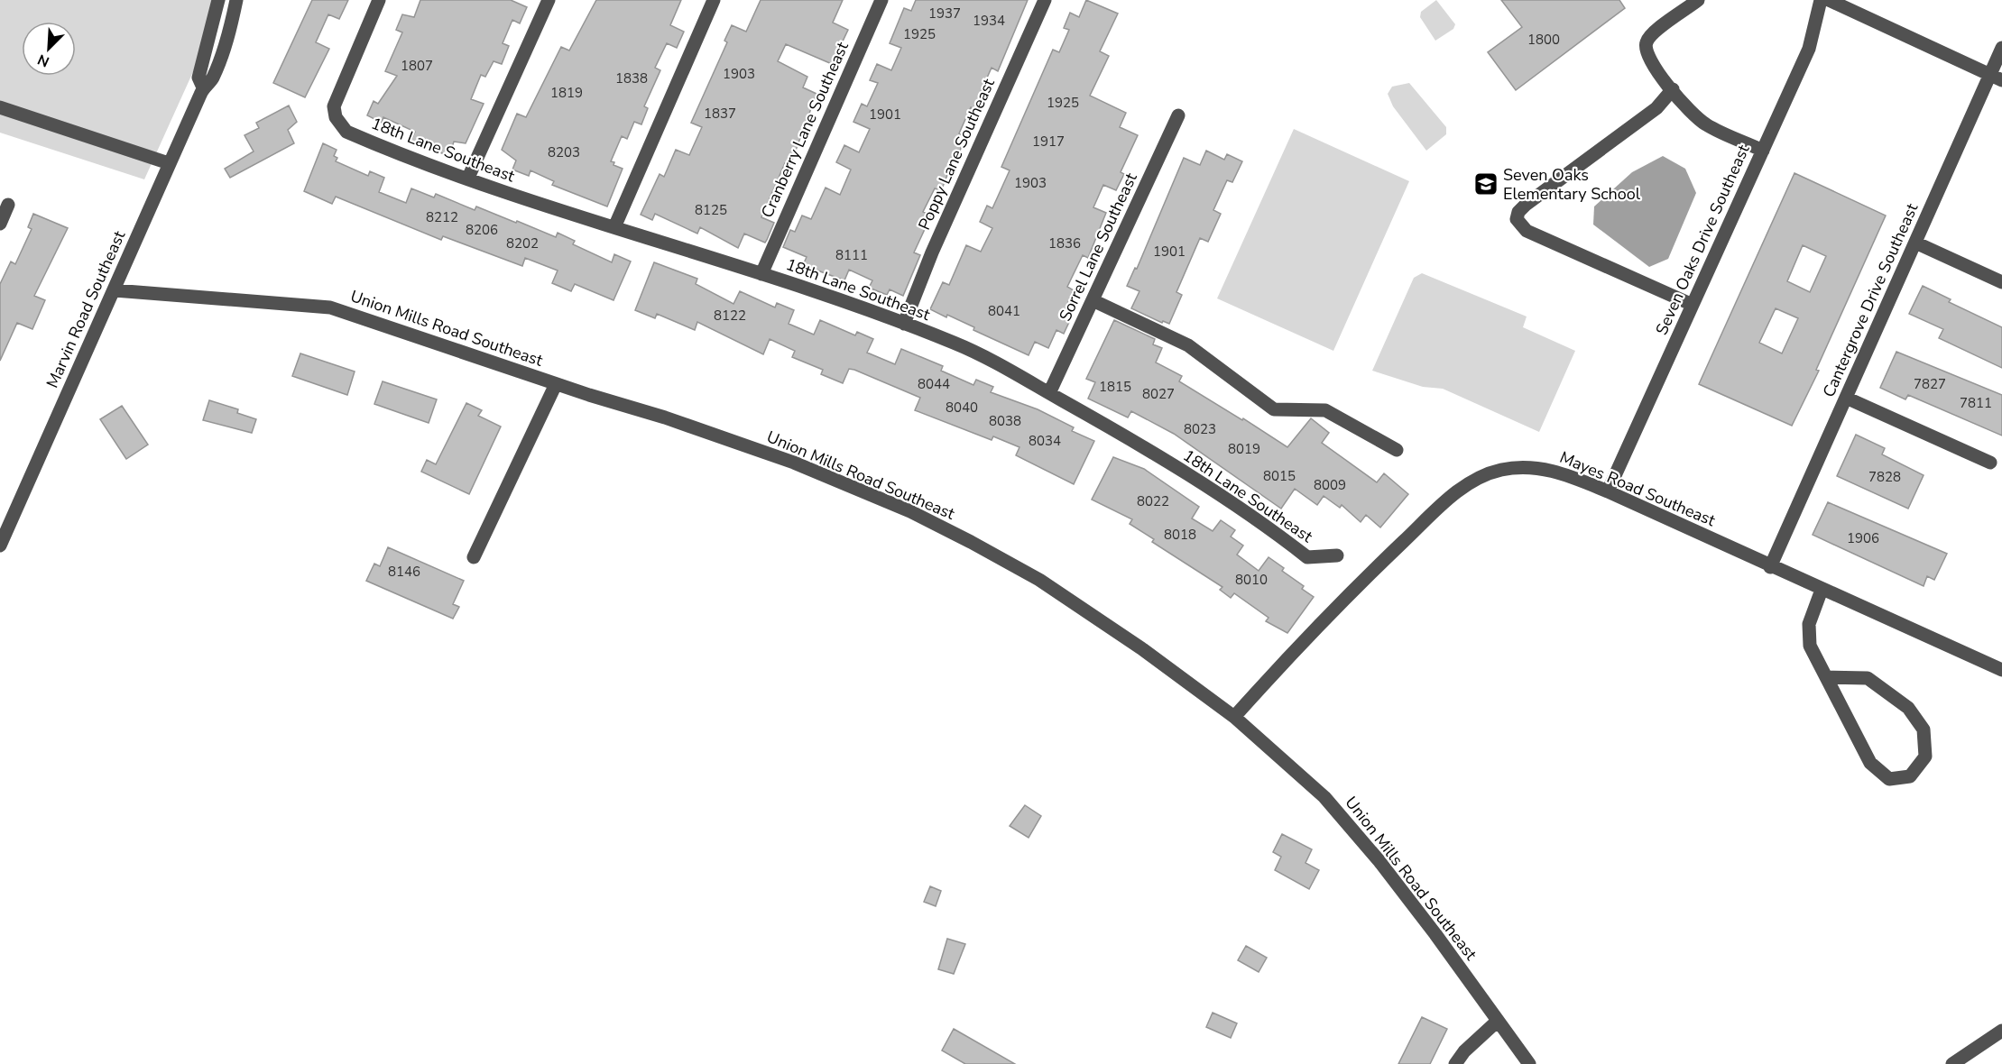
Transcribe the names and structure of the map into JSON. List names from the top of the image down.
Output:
{
  "streets": {
    "street": [
      "Cranberry Lane Southeast",
      "18th Lane Southeast",
      "Poppy Lane Southeast",
      "Seven Oaks Drive Southeast",
      "Sorrel Lane Southeast",
      "Cantergrove Drive Southeast",
      "Marvin Road Southeast",
      "Union Mills Road Southeast",
      "Mayes Road Southeast"
    ]
  },
  "crossings": [
    ["Cranberry Lane Southeast", "18th Lane Southeast"],
    ["18th Lane Southeast", "Poppy Lane Southeast"],
    ["18th Lane Southeast", "Sorrel Lane Southeast"],
    ["Seven Oaks Drive Southeast", "Mayes Road Southeast"],
    ["Cantergrove Drive Southeast", "Mayes Road Southeast"],
    ["Marvin Road Southeast", "Union Mills Road Southeast"],
    ["Union Mills Road Southeast", "Mayes Road Southeast"]
  ],
  "places": {
    "school or university": ["Seven Oaks Elementary School"]
  },
  "house_numbers": [
    "1937",
    "1934",
    "1925",
    "1800",
    "1807",
    "1903",
    "1838",
    "1819",
    "1925",
    "1837",
    "1901",
    "1917",
    "8203",
    "1903",
    "8125",
    "8212",
    "8206",
    "8202",
    "1836",
    "1901",
    "8111",
    "8041",
    "8122",
    "8044",
    "7827",
    "1815",
    "8027",
    "7811",
    "8040",
    "8038",
    "8023",
    "8034",
    "8019",
    "8015",
    "7828",
    "8009",
    "8022",
    "8018",
    "1906",
    "8146",
    "8010"
  ],
  "north": "bottom left"
}
